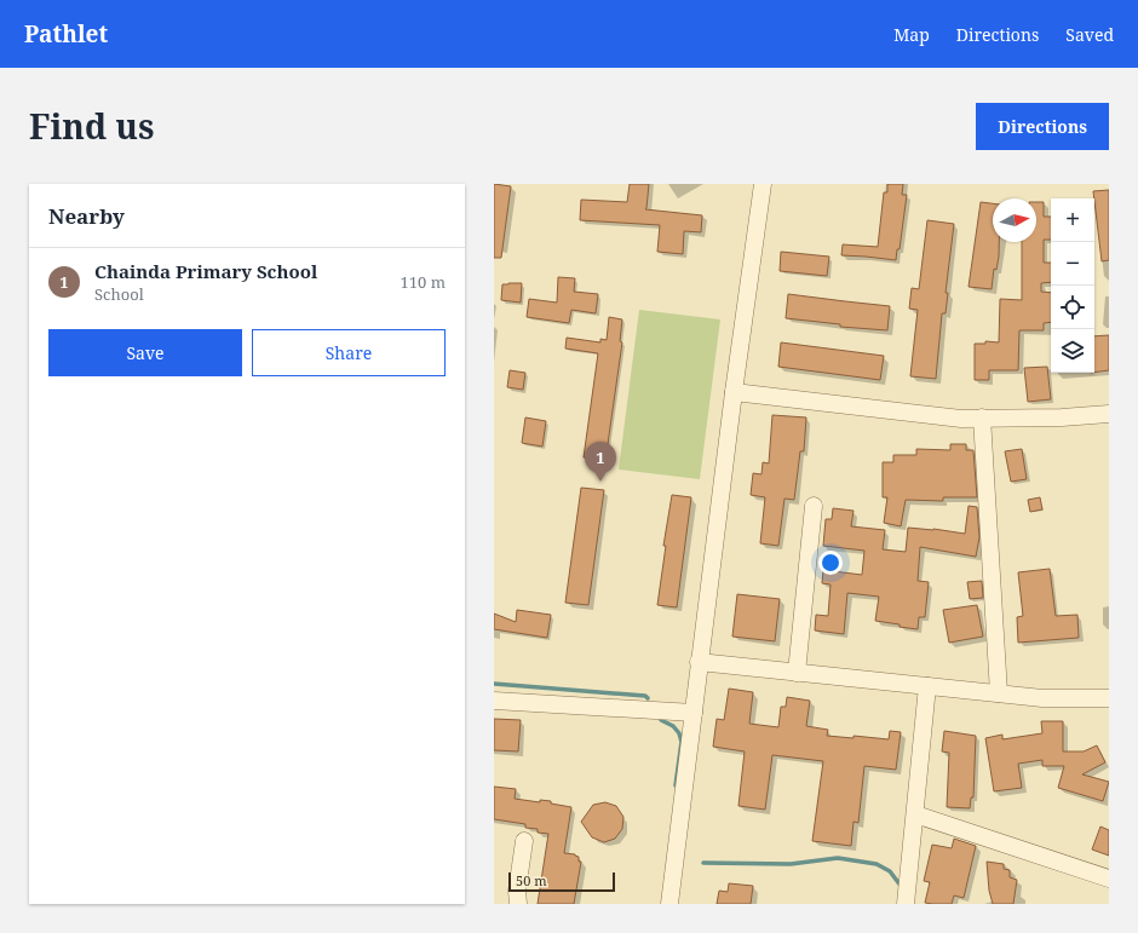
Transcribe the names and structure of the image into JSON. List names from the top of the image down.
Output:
{
  "scale_bar": "50 m",
  "north": "right",
  "page": {
    "header": "Pathlet",
    "nav": ["Map", "Directions", "Saved"],
    "title": "Find us",
    "buttons": [
      "Directions",
      ["Save", "Share"]
    ],
    "heading": "Nearby",
    "map_buttons": ["+", "−"],
    "list": [
      {
        "mark": "1",
        "name": "Chainda Primary School",
        "note": "School",
        "value": "110 m"
      }
    ],
    "pins": "1",
    "scale": "50 m"
  }
}
